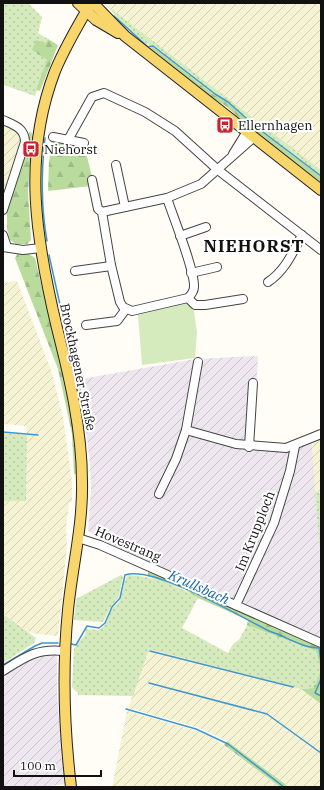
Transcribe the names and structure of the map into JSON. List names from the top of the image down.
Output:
{
  "streets": {
    "main road": ["Brockhagener Straße"],
    "street": ["Im Krupploch", "Hovestrang"]
  },
  "crossings": [
    ["Brockhagener Straße", "Hovestrang"],
    ["Im Krupploch", "Hovestrang"]
  ],
  "districts": ["NIEHORST"],
  "water": ["Krullsbach"],
  "places": {
    "bus stop": ["Ellernhagen", "Niehorst"]
  },
  "scale_bar": "100 m"
}
